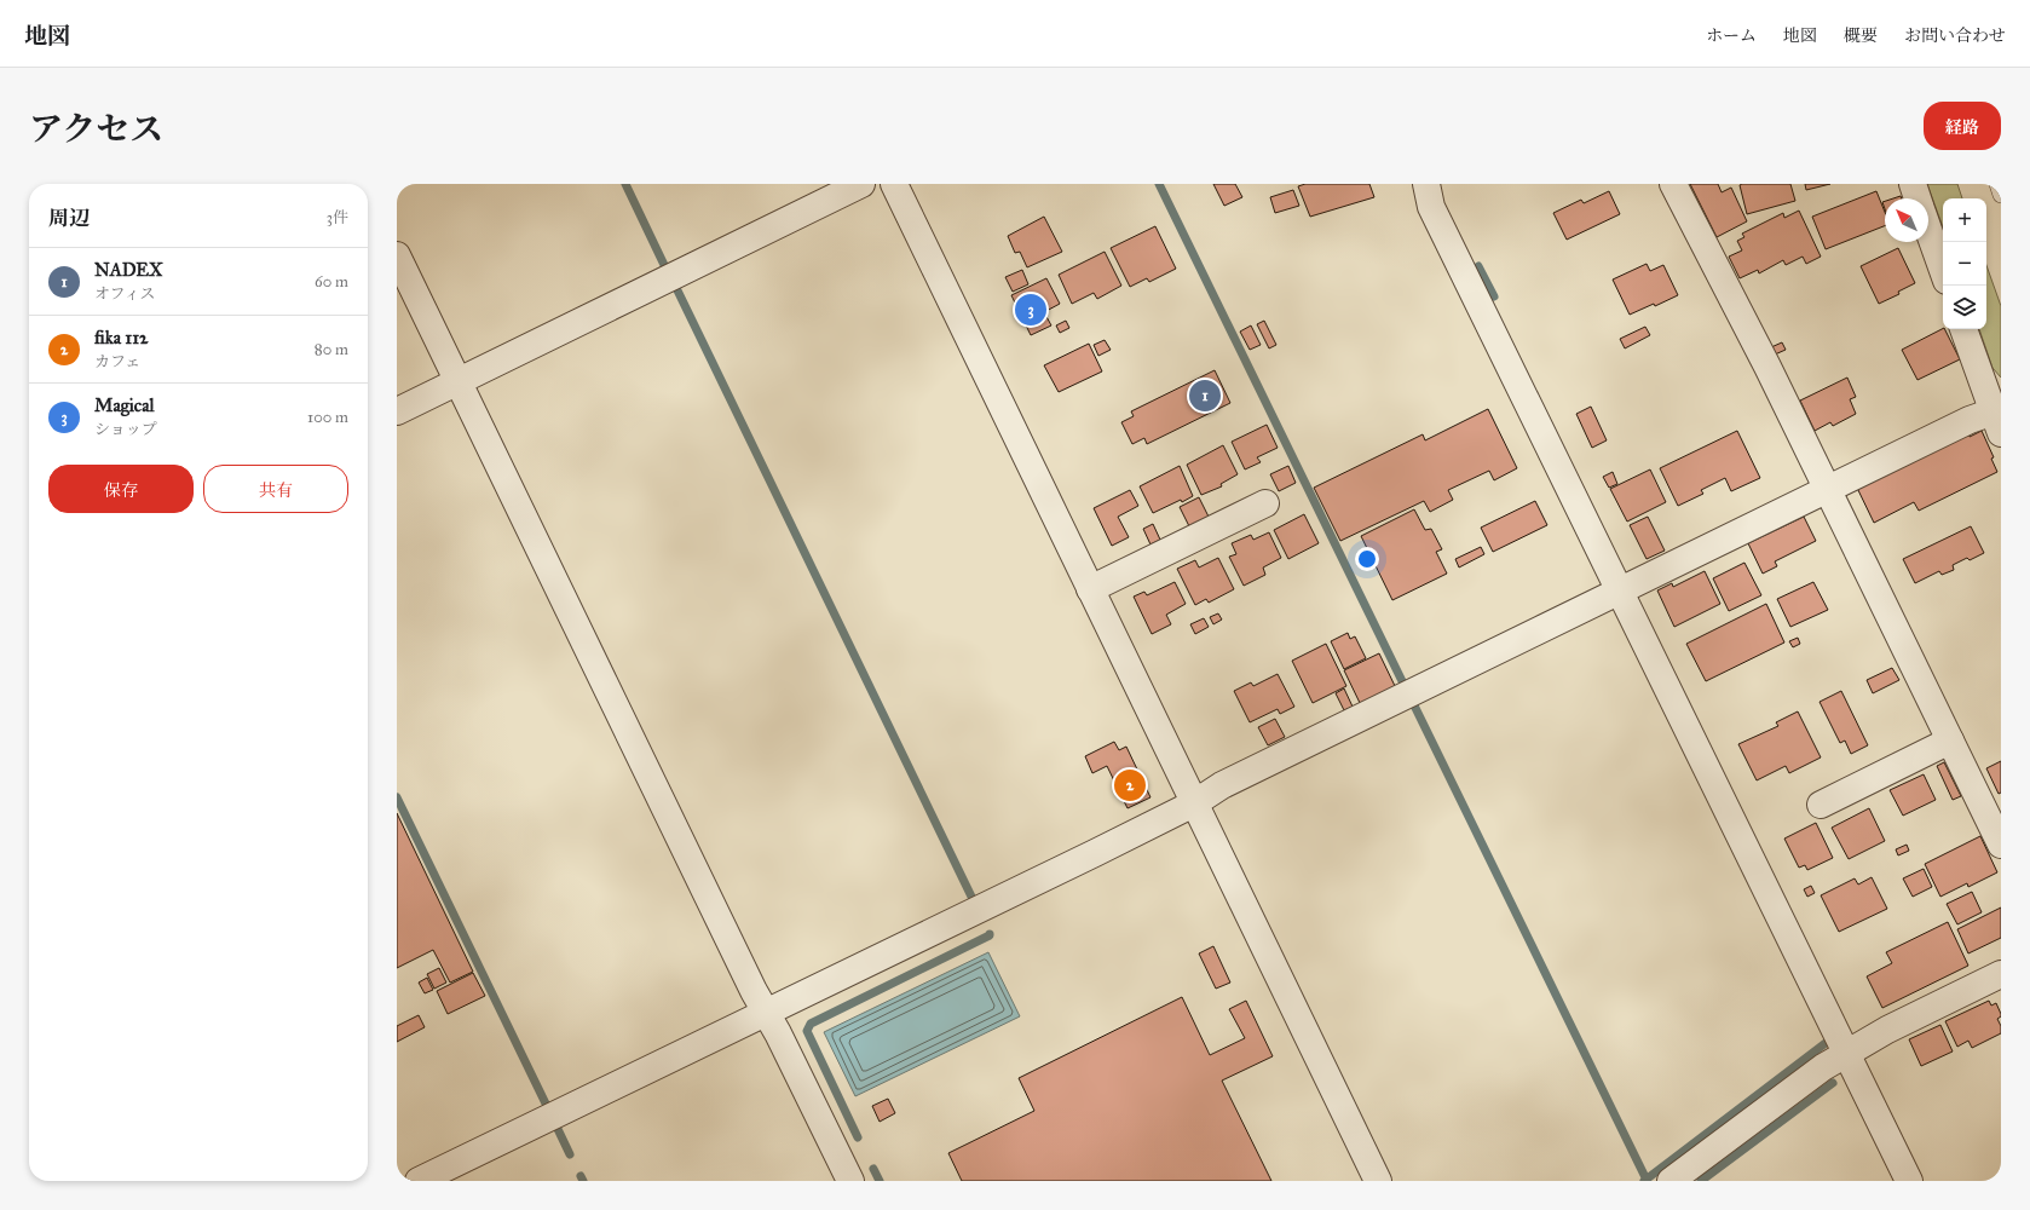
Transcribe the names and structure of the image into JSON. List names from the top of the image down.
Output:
{
  "north": "top left",
  "page": {
    "header": "地図",
    "nav": [
      "ホーム",
      "地図",
      "概要",
      "お問い合わせ"
    ],
    "title": "アクセス",
    "buttons": [
      "経路",
      ["保存", "共有"]
    ],
    "heading": ["周辺", "3件"],
    "map_buttons": ["+", "−"],
    "list": [
      {
        "mark": "1",
        "name": "NADEX",
        "note": "オフィス",
        "value": "60 m"
      },
      {
        "mark": "2",
        "name": "fika 112",
        "note": "カフェ",
        "value": "80 m"
      },
      {
        "mark": "3",
        "name": "Magical",
        "note": "ショップ",
        "value": "100 m"
      }
    ],
    "pins": ["3", "1", "2"]
  }
}
